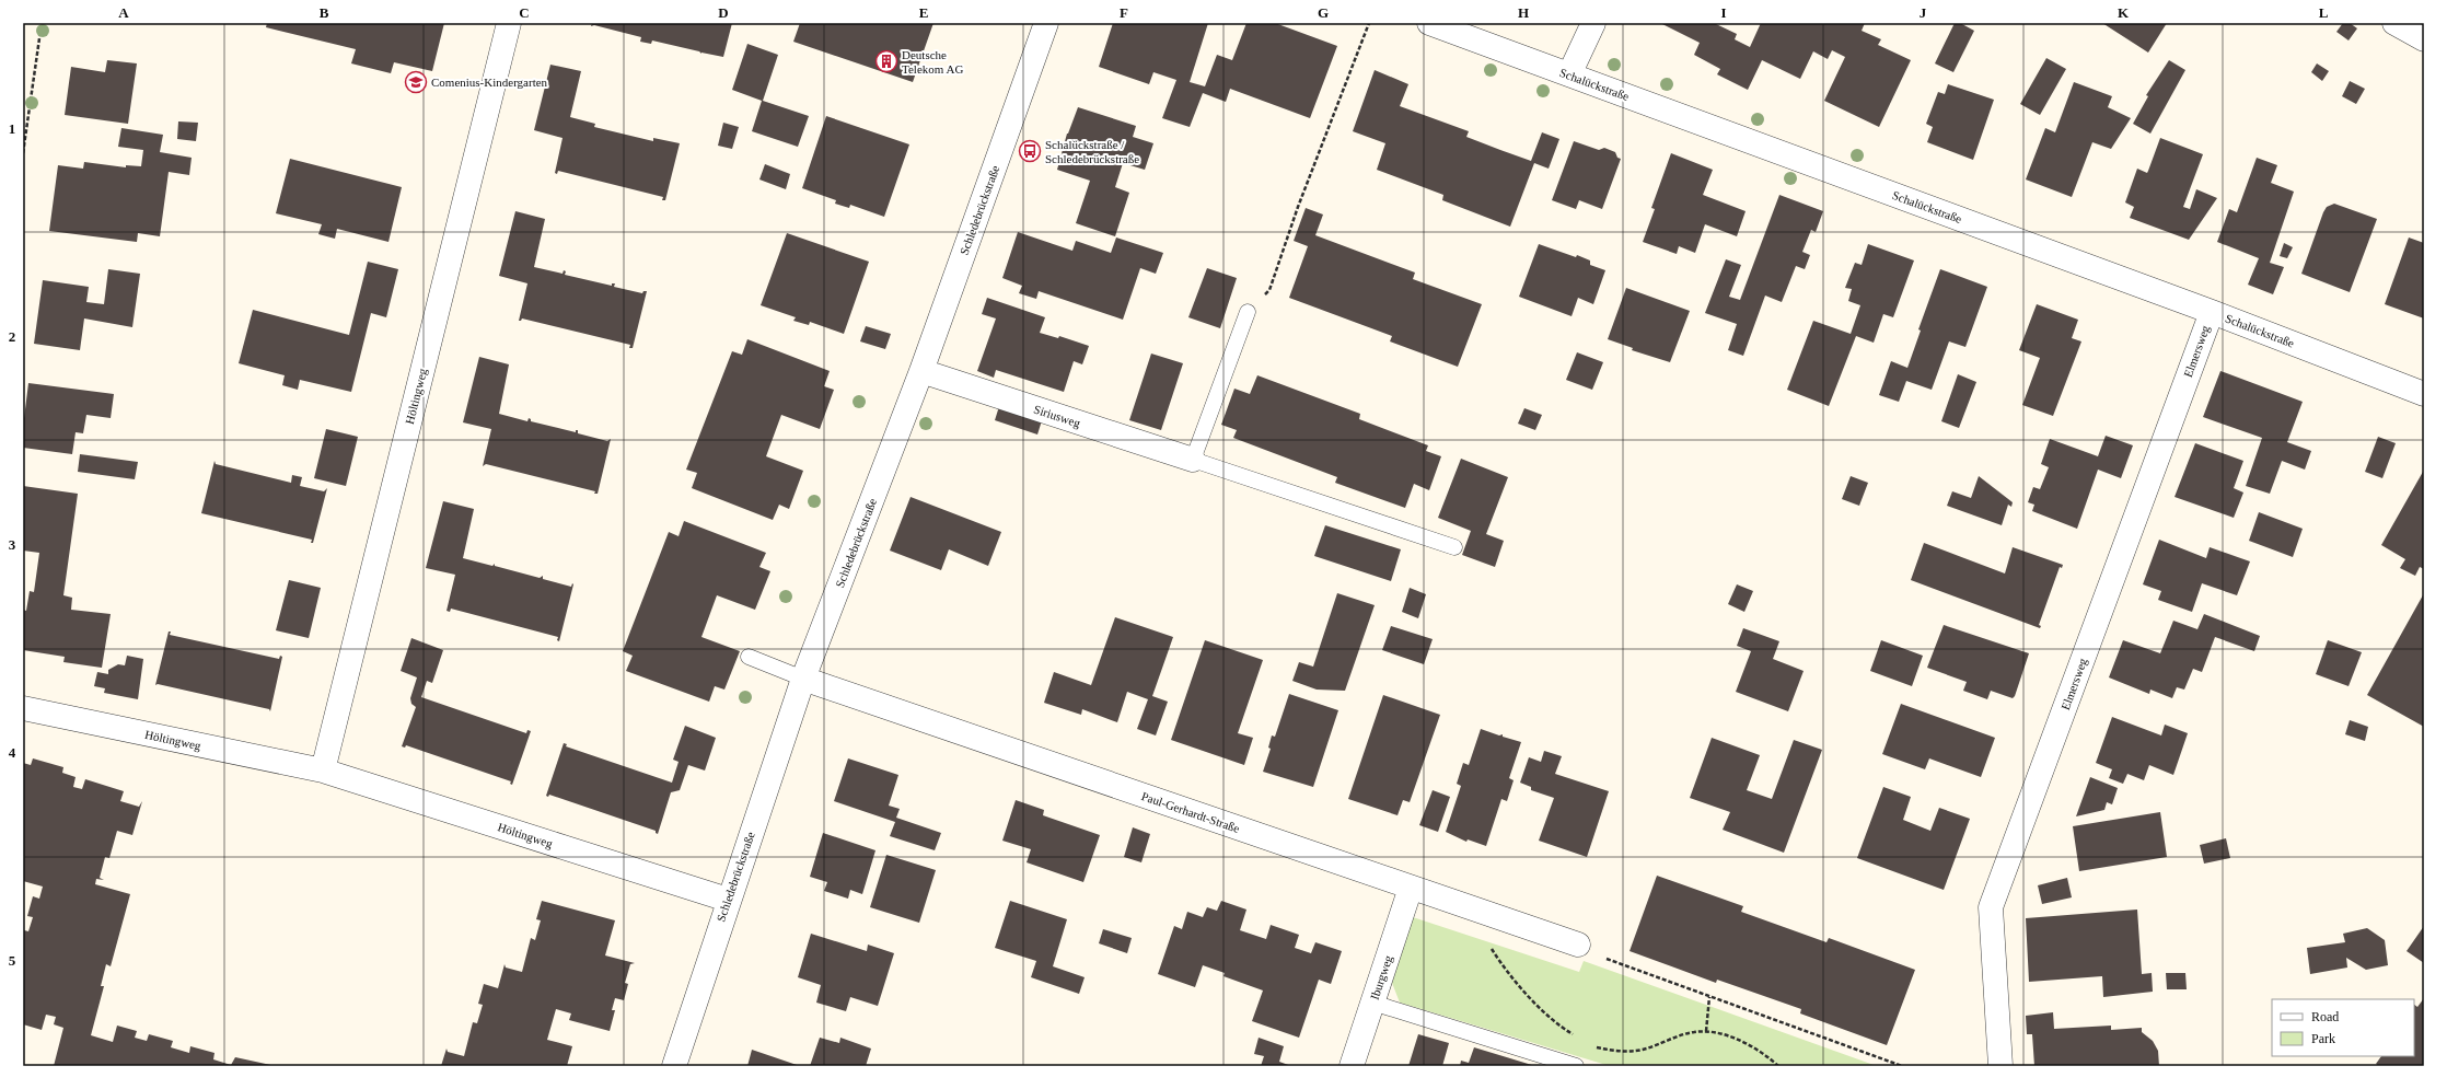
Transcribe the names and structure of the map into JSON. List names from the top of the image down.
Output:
{
  "streets": {
    "street": [
      "Schalückstraße",
      "Schledebrückstraße",
      "Elmersweg",
      "Höltingweg",
      "Siriusweg",
      "Paul-Gerhardt-Straße",
      "Iburgweg"
    ]
  },
  "crossings": [
    ["Schalückstraße", "Elmersweg"],
    ["Schledebrückstraße", "Höltingweg"],
    ["Schledebrückstraße", "Siriusweg"],
    ["Schledebrückstraße", "Paul-Gerhardt-Straße"],
    ["Paul-Gerhardt-Straße", "Iburgweg"]
  ],
  "places": {
    "building": ["Deutsche Telekom AG"],
    "school or university": ["Comenius-Kindergarten"],
    "bus stop": ["Schalückstraße / Schledebrückstraße"]
  },
  "legend": ["Road", "Park"],
  "grid": {
    "columns": [
      "A",
      "B",
      "C",
      "D",
      "E",
      "F",
      "G",
      "H",
      "I",
      "J",
      "K",
      "L"
    ],
    "rows": [
      "1",
      "2",
      "3",
      "4",
      "5"
    ]
  }
}
